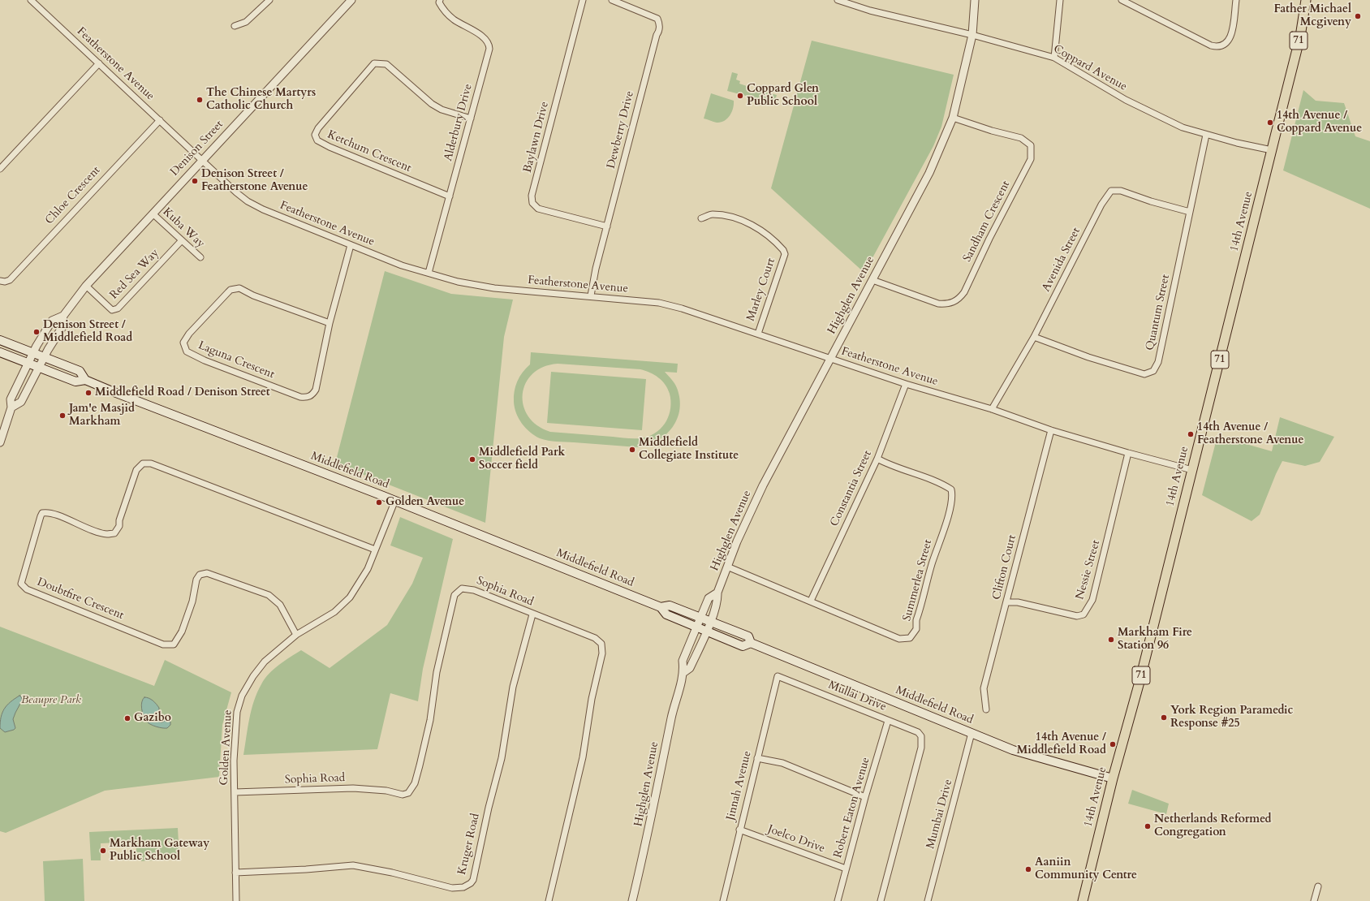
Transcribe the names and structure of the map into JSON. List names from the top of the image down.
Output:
{
  "streets": {
    "main road": ["71", "14th Avenue", "Middlefield Road"],
    "street": [
      "Featherstone Avenue",
      "Coppard Avenue",
      "Alderbury Drive",
      "Dewberry Drive",
      "Baylawn Drive",
      "Denison Street",
      "Ketchum Crescent",
      "Chloe Crescent",
      "Sandham Crescent",
      "Kuba Way",
      "Avenida Street",
      "Red Sea Way",
      "Marley Court",
      "Highglen Avenue",
      "Quantum Street",
      "Laguna Crescent",
      "Constantia Street",
      "Clifton Court",
      "Nessie Street",
      "Summerlea Street",
      "Sophia Road",
      "Doubtfire Crescent",
      "Mullai Drive",
      "Golden Avenue",
      "Jinnah Avenue",
      "Robert Eaton Avenue",
      "Mumbai Drive",
      "Joelco Drive",
      "Kruger Road"
    ]
  },
  "crossings": [
    ["Featherstone Avenue", "Alderbury Drive"],
    ["Featherstone Avenue", "Dewberry Drive"],
    ["Featherstone Avenue", "Denison Street"],
    ["Featherstone Avenue", "Chloe Crescent"],
    ["Featherstone Avenue", "14th Avenue"],
    ["Featherstone Avenue", "Avenida Street"],
    ["Featherstone Avenue", "Marley Court"],
    ["Featherstone Avenue", "Highglen Avenue"],
    ["Featherstone Avenue", "Laguna Crescent"],
    ["Featherstone Avenue", "Constantia Street"],
    ["Featherstone Avenue", "Clifton Court"],
    ["Featherstone Avenue", "Nessie Street"],
    ["Coppard Avenue", "14th Avenue"],
    ["Coppard Avenue", "Highglen Avenue"],
    ["Coppard Avenue", "Quantum Street"],
    ["Alderbury Drive", "Ketchum Crescent"],
    ["Dewberry Drive", "Baylawn Drive"],
    ["Denison Street", "Kuba Way"],
    ["Denison Street", "Red Sea Way"],
    ["Denison Street", "Middlefield Road"],
    ["Sandham Crescent", "Highglen Avenue"],
    ["14th Avenue", "Middlefield Road"],
    ["Kuba Way", "Red Sea Way"],
    ["Avenida Street", "Quantum Street"],
    ["Highglen Avenue", "Middlefield Road"],
    ["Highglen Avenue", "Summerlea Street"],
    ["Middlefield Road", "Golden Avenue"],
    ["Middlefield Road", "Mumbai Drive"],
    ["Constantia Street", "Summerlea Street"],
    ["Clifton Court", "Nessie Street"],
    ["Sophia Road", "Golden Avenue"],
    ["Sophia Road", "Kruger Road"],
    ["Doubtfire Crescent", "Golden Avenue"],
    ["Mullai Drive", "Jinnah Avenue"],
    ["Mullai Drive", "Robert Eaton Avenue"],
    ["Golden Avenue", "Kruger Road"],
    ["Jinnah Avenue", "Joelco Drive"],
    ["Robert Eaton Avenue", "Joelco Drive"]
  ],
  "parks": ["Beaupre Park"],
  "places": [
    "Father Michael Mcgiveny",
    "Coppard Glen Public School",
    "The Chinese Martyrs Catholic Church",
    "14th Avenue / Coppard Avenue",
    "Denison Street / Featherstone Avenue",
    "Denison Street / Middlefield Road",
    "Middlefield Road / Denison Street",
    "Jam'e Masjid Markham",
    "14th Avenue / Featherstone Avenue",
    "Middlefield Collegiate Institute",
    "Middlefield Park Soccer field",
    "Golden Avenue",
    "Markham Fire Station 96",
    "York Region Paramedic Response #25",
    "Gazibo",
    "14th Avenue / Middlefield Road",
    "Netherlands Reformed Congregation",
    "Markham Gateway Public School",
    "Aaniin Community Centre"
  ]
}
